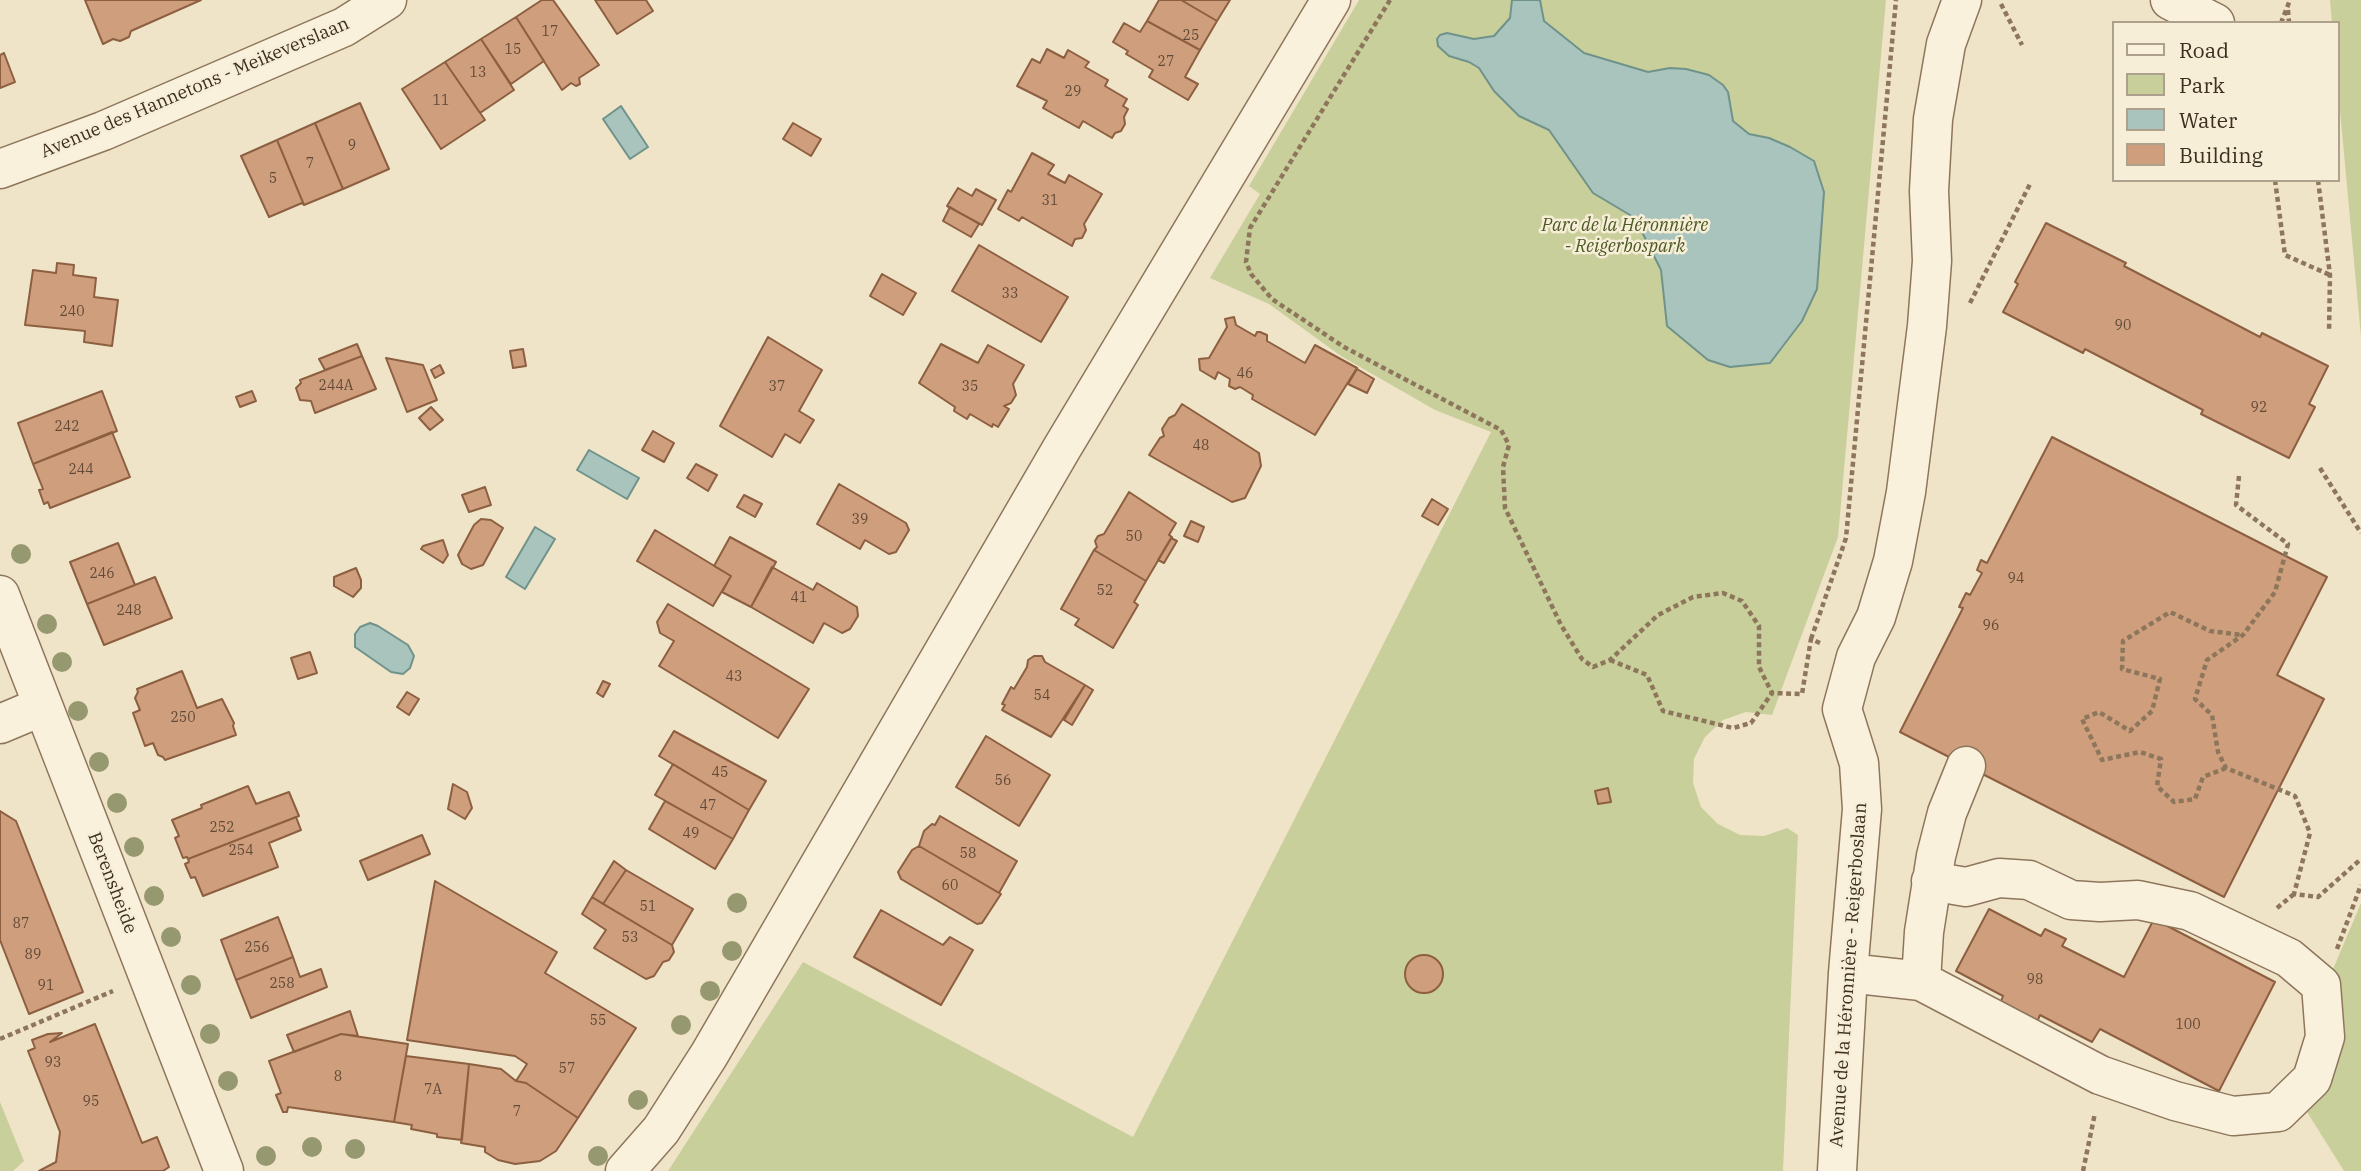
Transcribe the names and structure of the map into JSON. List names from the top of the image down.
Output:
{
  "streets": {
    "street": ["Avenue des Hannetons - Meikeverslaan", "Berensheide", "Avenue de la Héronnière - Reigerboslaan"]
  },
  "parks": ["Parc de la Héronnière - Reigerbospark"],
  "house_numbers": [
    "17",
    "25",
    "15",
    "27",
    "13",
    "29",
    "11",
    "9",
    "7",
    "5",
    "31",
    "33",
    "240",
    "90",
    "46",
    "244A",
    "37",
    "35",
    "92",
    "242",
    "48",
    "244",
    "39",
    "50",
    "246",
    "94",
    "52",
    "41",
    "248",
    "96",
    "43",
    "54",
    "250",
    "45",
    "56",
    "47",
    "252",
    "49",
    "254",
    "58",
    "60",
    "51",
    "87",
    "53",
    "256",
    "89",
    "98",
    "258",
    "91",
    "55",
    "100",
    "93",
    "57",
    "8",
    "7A",
    "95",
    "7"
  ],
  "legend": [
    "Road",
    "Park",
    "Water",
    "Building"
  ]
}
